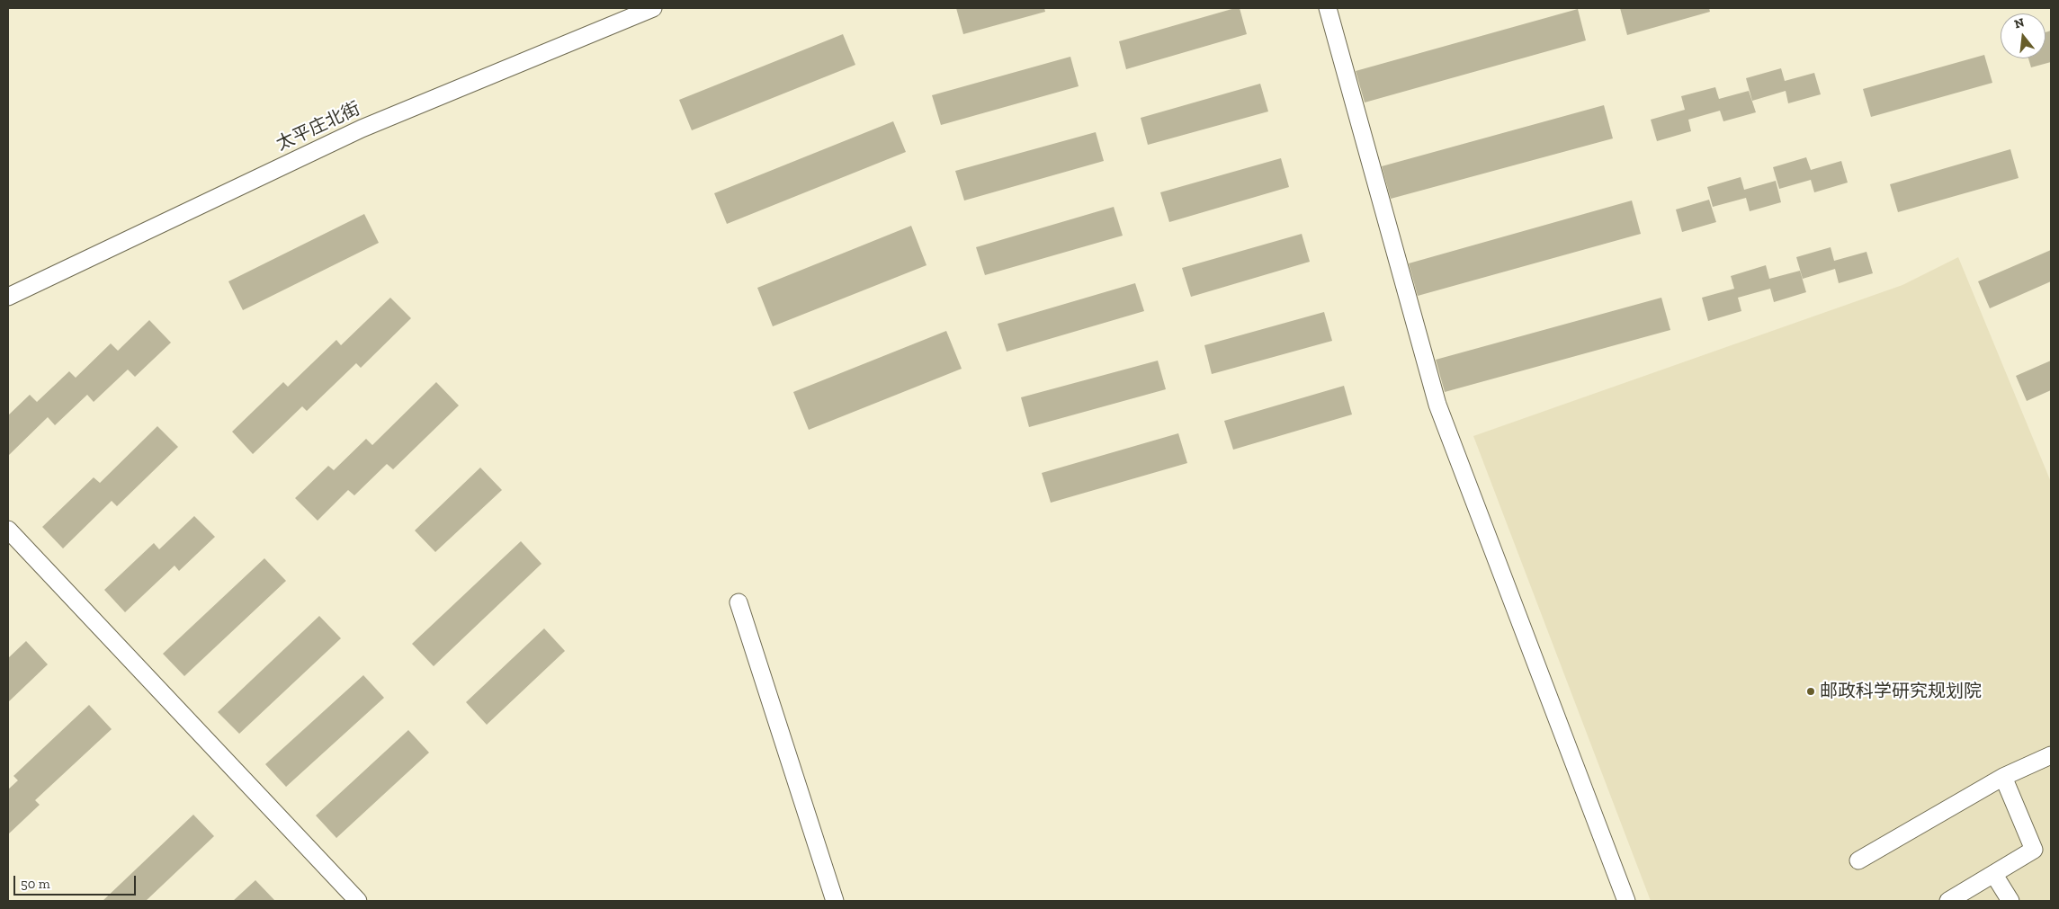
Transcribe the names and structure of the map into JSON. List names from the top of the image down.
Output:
{
  "streets": {
    "street": ["太平庄北街"]
  },
  "places": ["邮政科学研究规划院"],
  "scale_bar": "50 m",
  "north": "top"
}
